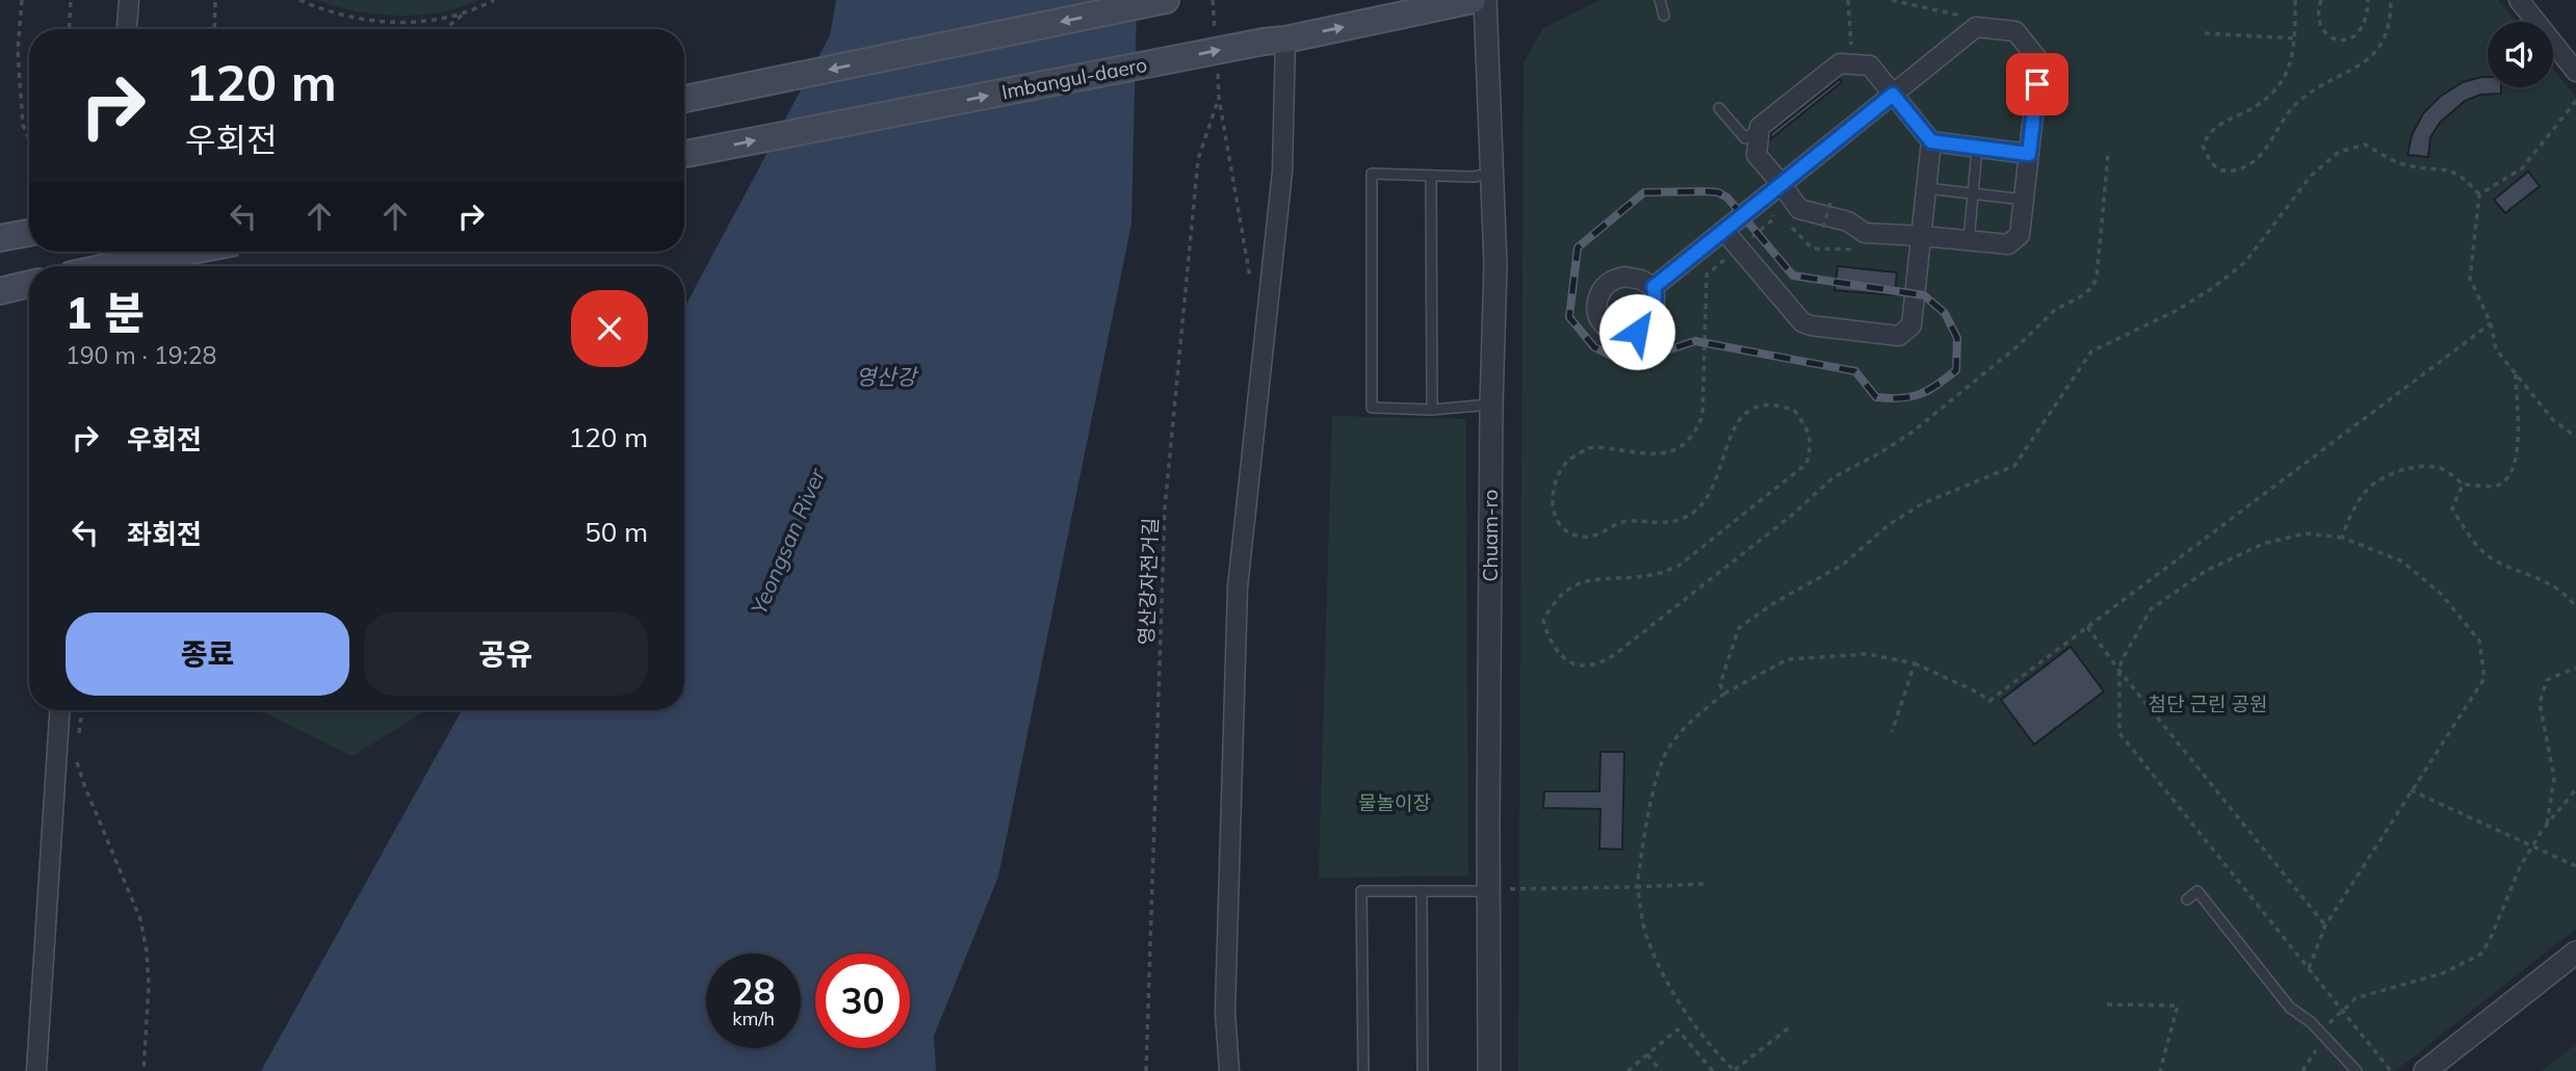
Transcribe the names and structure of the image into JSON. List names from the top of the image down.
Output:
{
  "streets": {
    "main road": ["Imbangul-daero"],
    "street": ["Chuam-ro"],
    "path": ["영산강자전거길"]
  },
  "water": ["영산강", "Yeongsan River"],
  "parks": ["첨단 근린 공원", "물놀이장"],
  "page": {
    "turn": ["120 m", "우회전"],
    "heading": ["1 분", "190 m · 19:28"],
    "list": [
      {
        "name": "우회전",
        "value": "120 m"
      },
      {
        "name": "좌회전",
        "value": "50 m"
      }
    ],
    "buttons": ["종료", "공유"],
    "speed": "28 km/h",
    "limit": "30"
  }
}
